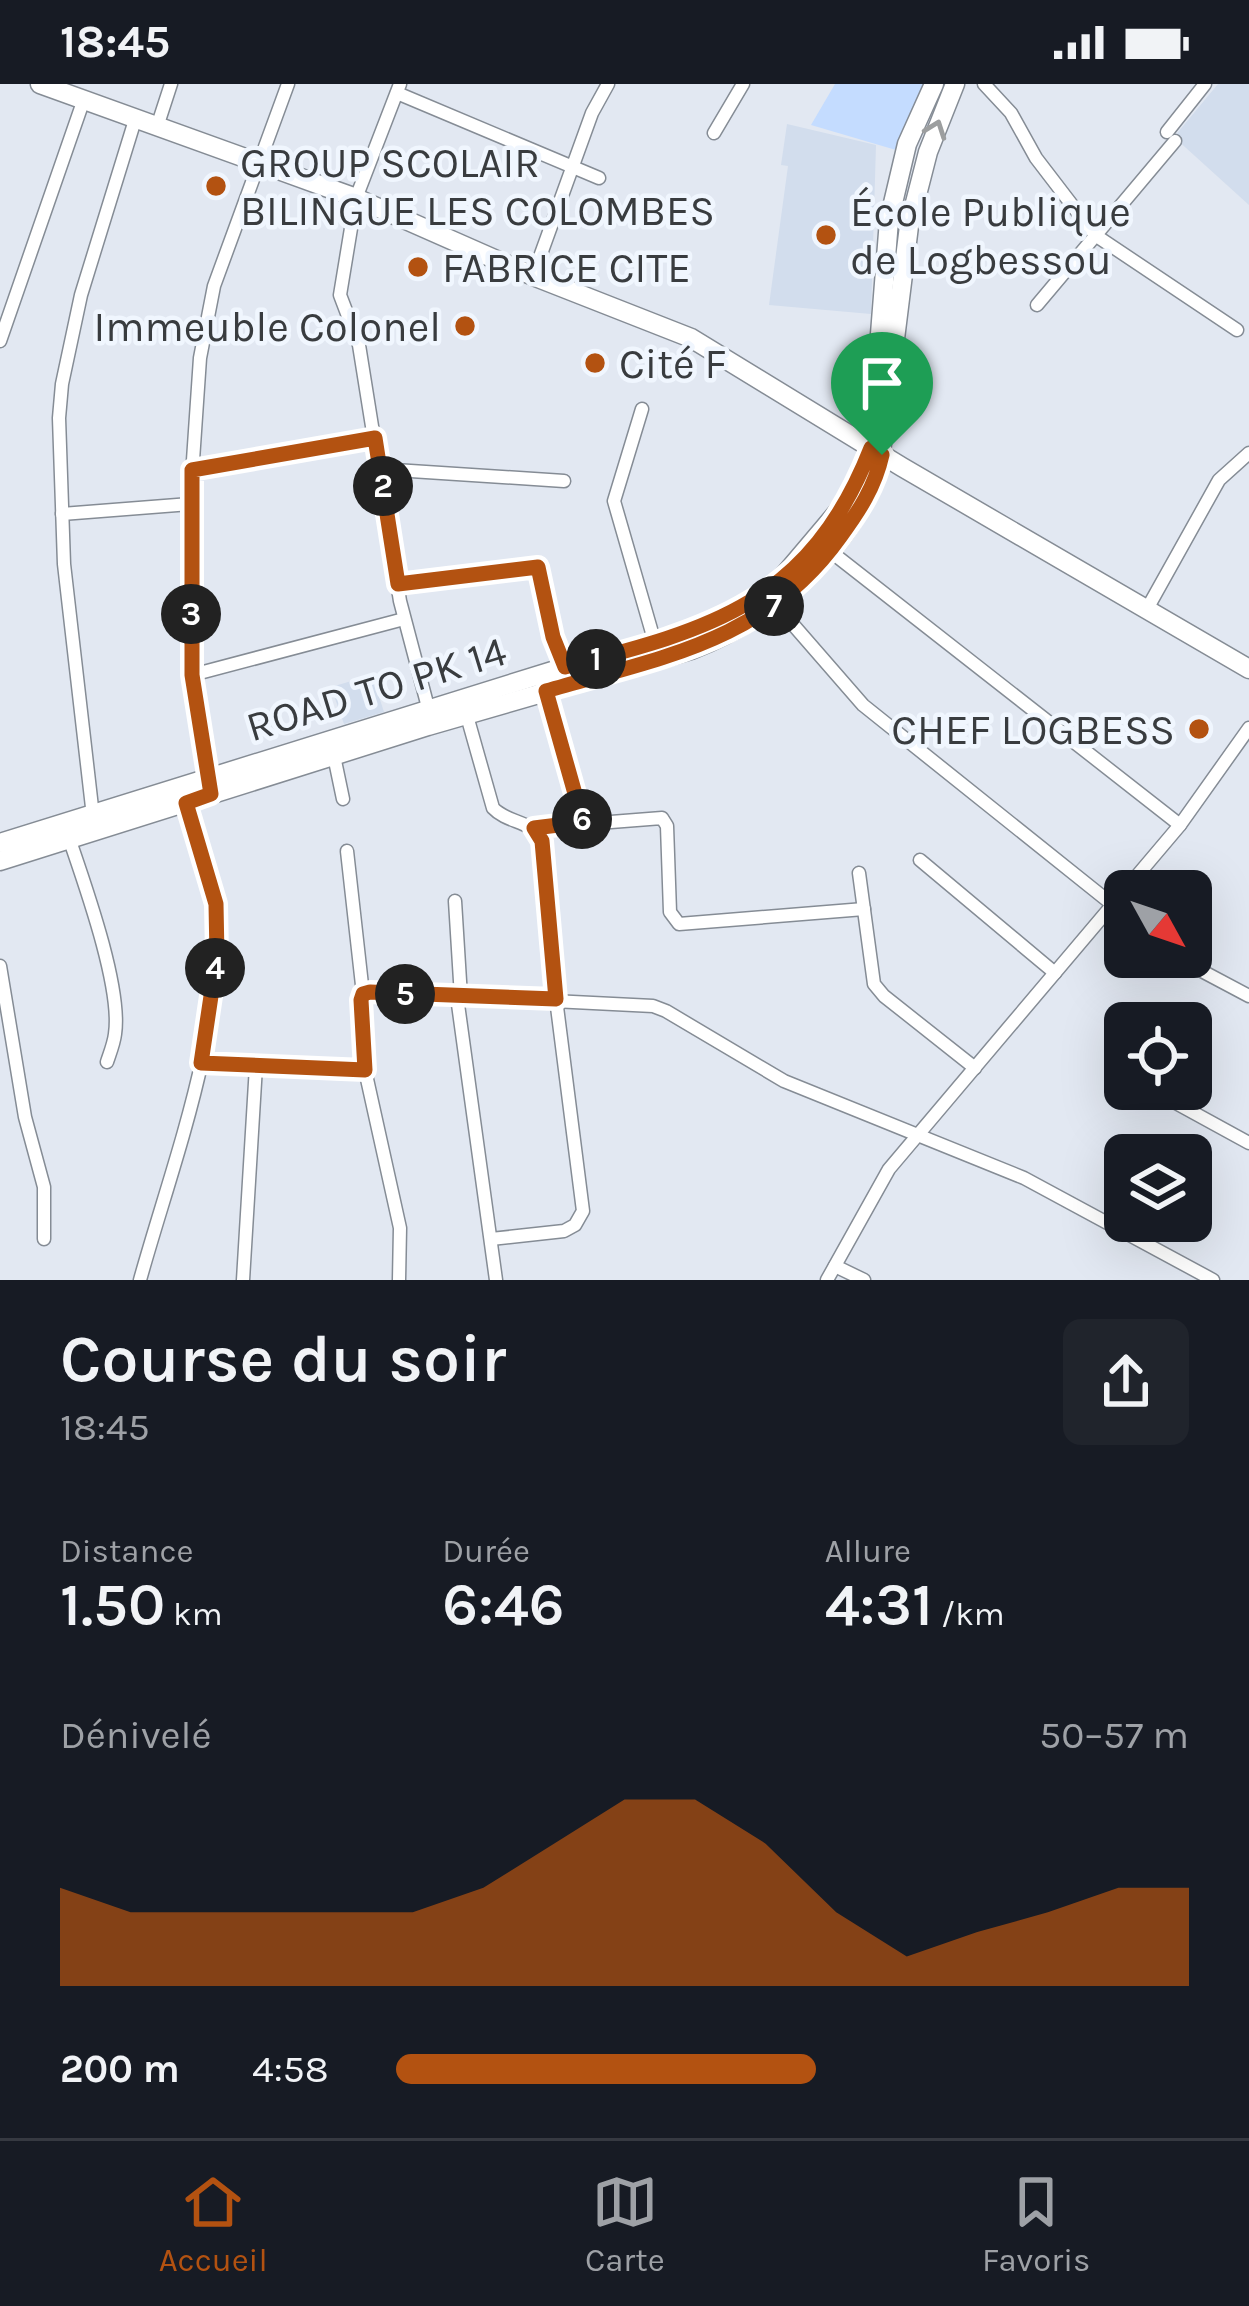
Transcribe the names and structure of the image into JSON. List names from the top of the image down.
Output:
{
  "streets": {
    "main road": ["ROAD TO PK 14"]
  },
  "places": [
    "GROUP SCOLAIR BILINGUE LES COLOMBES",
    "École Publique de Logbessou",
    "FABRICE CITE",
    "Immeuble Colonel",
    "Cité F",
    "CHEF LOGBESS"
  ],
  "north": "bottom right",
  "page": {
    "status": "18:45",
    "pins": [
      "2",
      "7",
      "3",
      "1",
      "6",
      "4",
      "5"
    ],
    "heading": ["Course du soir", "18:45"],
    "stats": [
      ["Distance", "1.50 km"],
      ["Durée", "6:46"],
      ["Allure", "4:31 /km"]
    ],
    "chart": ["Dénivelé", "50–57 m"],
    "list": [
      {
        "name": "200 m",
        "note": "4:58"
      }
    ],
    "tabs": ["Accueil", "Carte", "Favoris"]
  }
}
